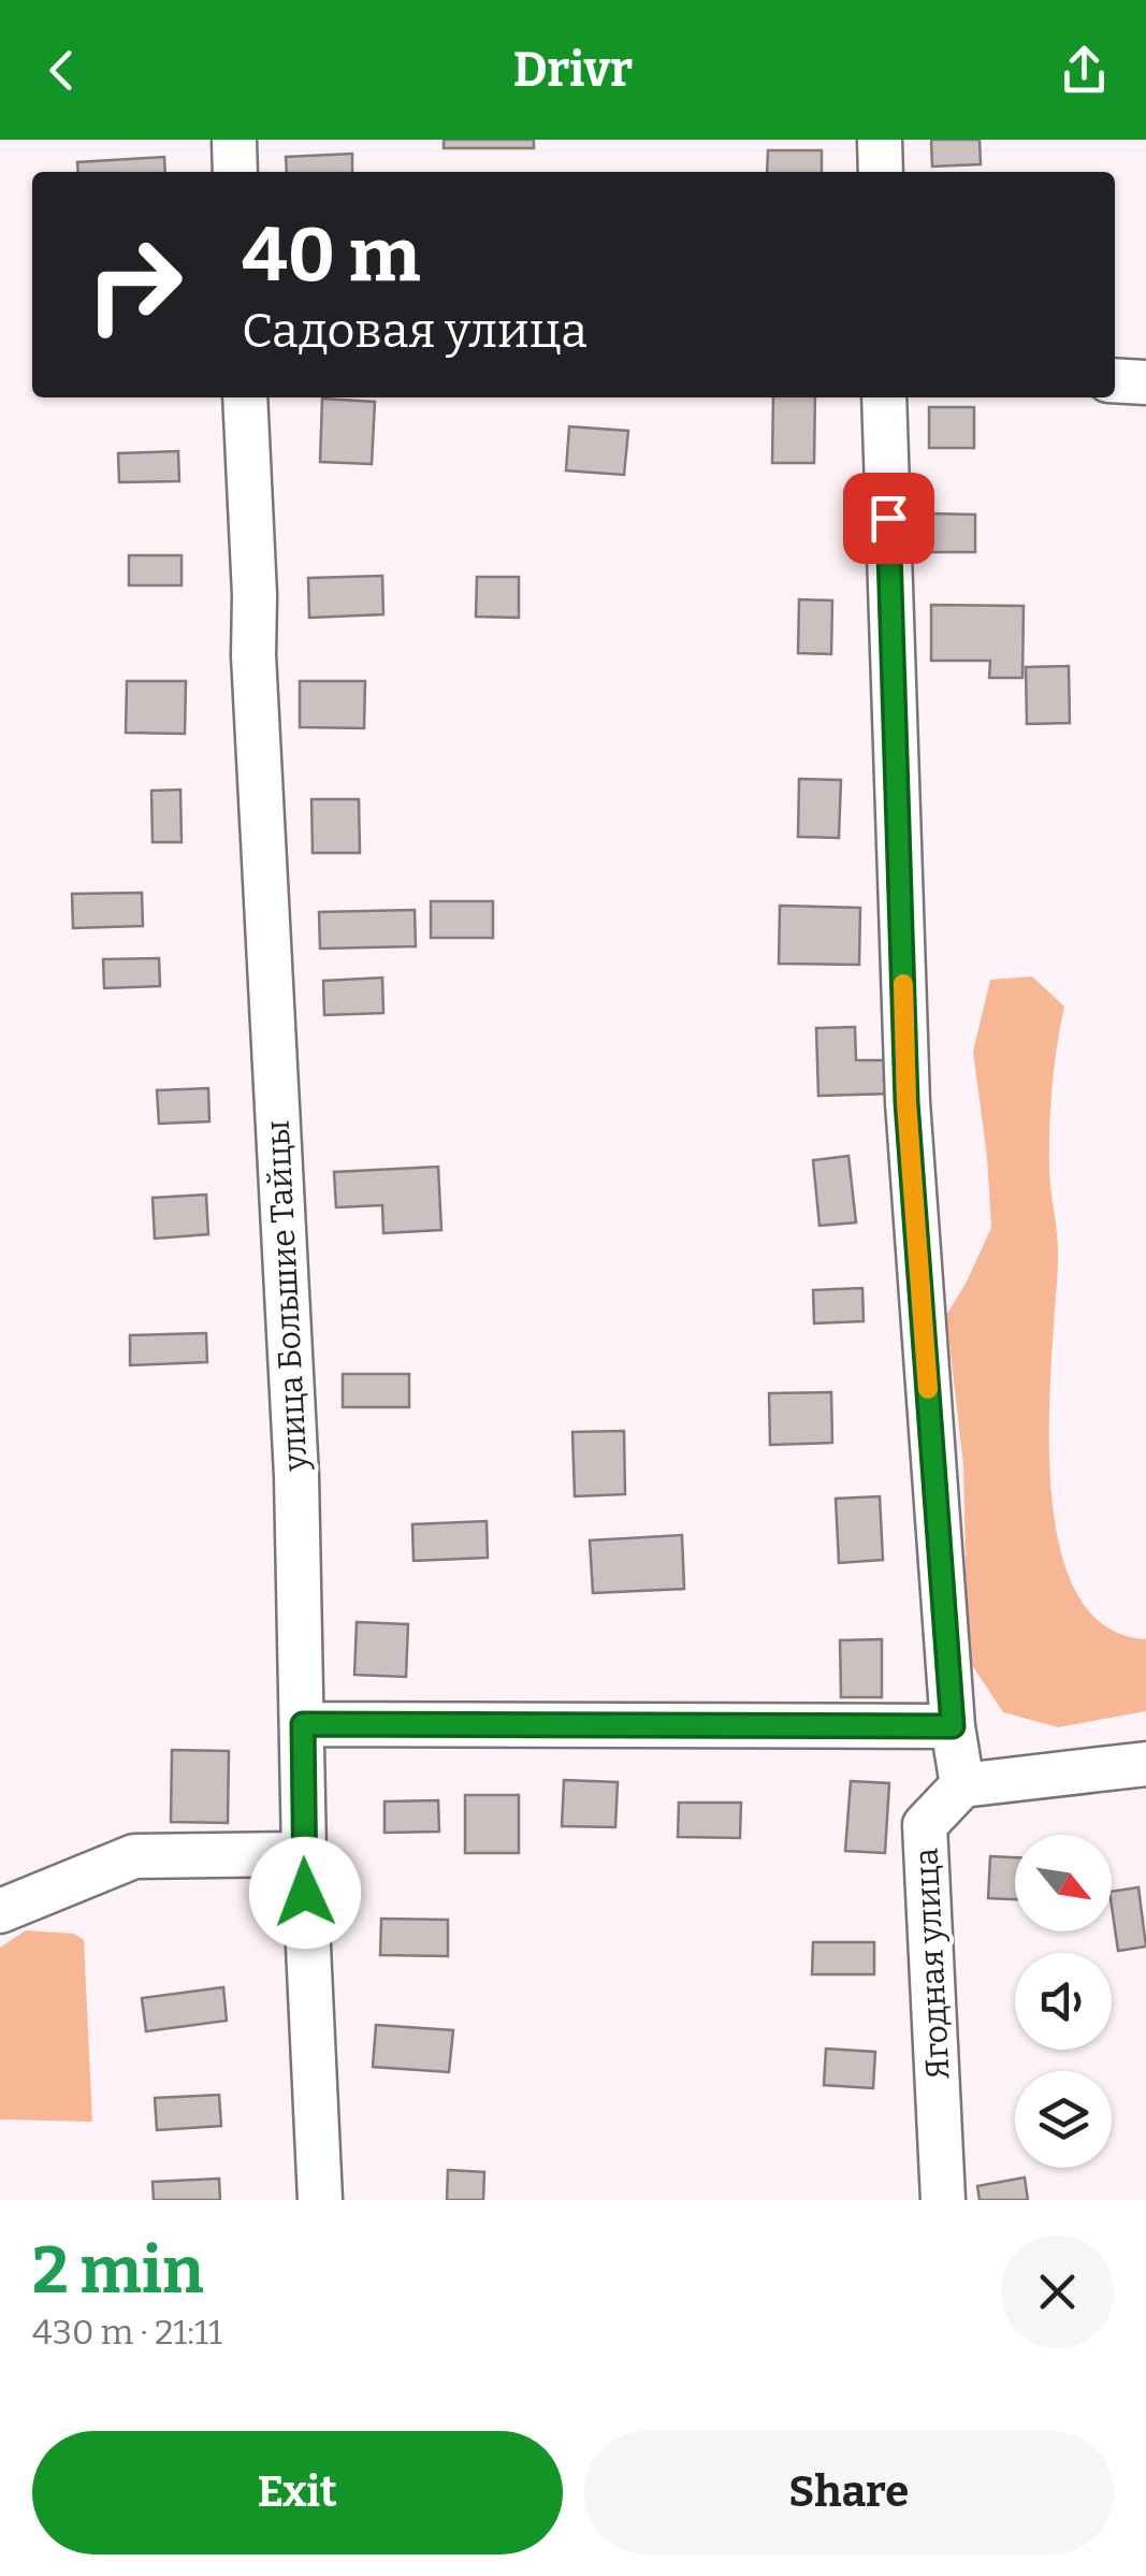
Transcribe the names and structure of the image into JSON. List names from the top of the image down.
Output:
{
  "streets": {
    "street": ["улица Большие Тайцы", "Ягодная улица"]
  },
  "north": "bottom right",
  "page": {
    "header": "Drivr",
    "turn": ["40 m", "Садовая улица"],
    "heading": ["2 min", "430 m · 21:11"],
    "buttons": ["Exit", "Share"]
  }
}
